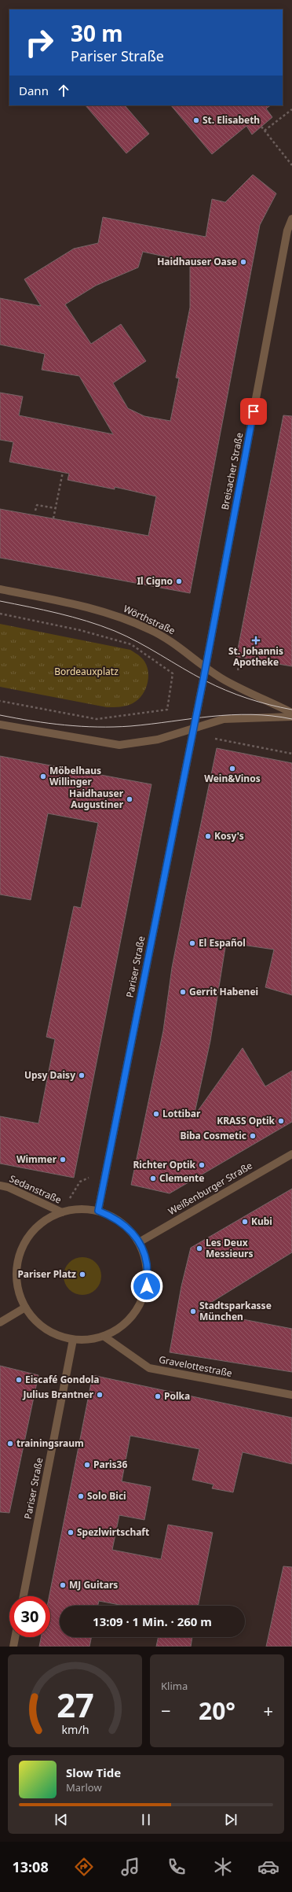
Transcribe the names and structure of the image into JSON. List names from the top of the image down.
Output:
{
  "streets": {
    "street": [
      "Breisacher Straße",
      "Wörthstraße",
      "Pariser Straße",
      "Weißenburger Straße",
      "Sedanstraße",
      "Gravelottestraße"
    ]
  },
  "crossings": [
    ["Breisacher Straße", "Wörthstraße"],
    ["Breisacher Straße", "Pariser Straße"]
  ],
  "parks": ["Bordeauxplatz"],
  "places": {
    "other": [
      "St. Elisabeth",
      "Haidhauser Oase",
      "Il Cigno",
      "Wein&Vinos",
      "Möbelhaus Willinger",
      "Haidhauser Augustiner",
      "Kosy's",
      "El Español",
      "Gerrit Habenei",
      "Upsy Daisy",
      "Lottibar",
      "KRASS Optik",
      "Biba Cosmetic",
      "Wimmer",
      "Richter Optik",
      "Clemente",
      "Kubi",
      "Les Deux Messieurs",
      "Pariser Platz",
      "Stadtsparkasse München",
      "Eiscafé Gondola",
      "Julius Brantner",
      "Polka",
      "trainingsraum",
      "Paris36",
      "Solo Bici",
      "Spezlwirtschaft",
      "MJ Guitars"
    ],
    "health": ["St. Johannis Apotheke"]
  },
  "page": {
    "turn": ["30 m", "Pariser Straße"],
    "then": "Dann",
    "limit": "30",
    "trip": "13:09 · 1 Min. · 260 m",
    "tile": "Klima",
    "heat": ["−", "20°", "+"],
    "song": ["Slow Tide", "Marlow"],
    "tabs": "13:08",
    "gauge": ["27", "km/h"]
  }
}
